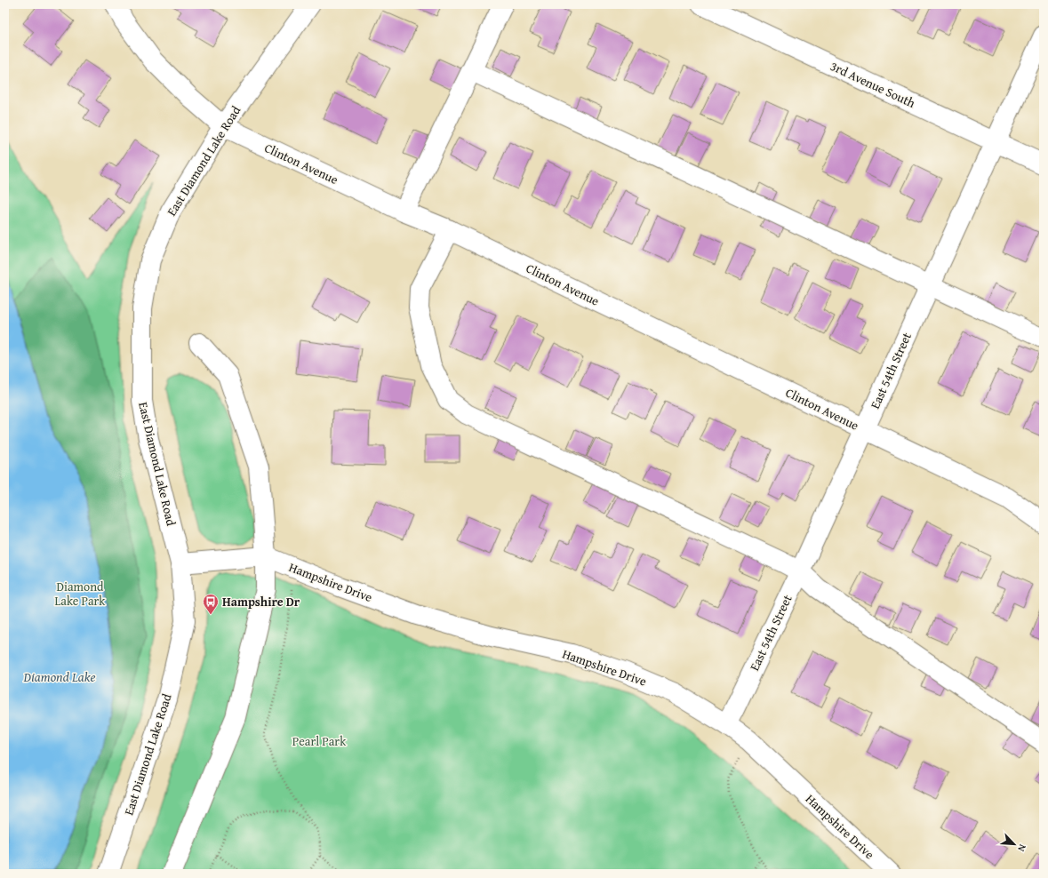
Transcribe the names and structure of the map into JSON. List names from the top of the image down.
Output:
{
  "streets": {
    "street": [
      "3rd Avenue South",
      "East Diamond Lake Road",
      "Clinton Avenue",
      "East 54th Street",
      "Hampshire Drive"
    ]
  },
  "crossings": [
    ["3rd Avenue South", "East 54th Street"],
    ["East Diamond Lake Road", "Clinton Avenue"],
    ["East Diamond Lake Road", "Hampshire Drive"],
    ["Clinton Avenue", "East 54th Street"],
    ["East 54th Street", "Hampshire Drive"]
  ],
  "water": ["Diamond Lake"],
  "parks": ["Diamond Lake Park", "Pearl Park"],
  "places": {
    "bus stop": ["Hampshire Dr"]
  },
  "north": "bottom right"
}
